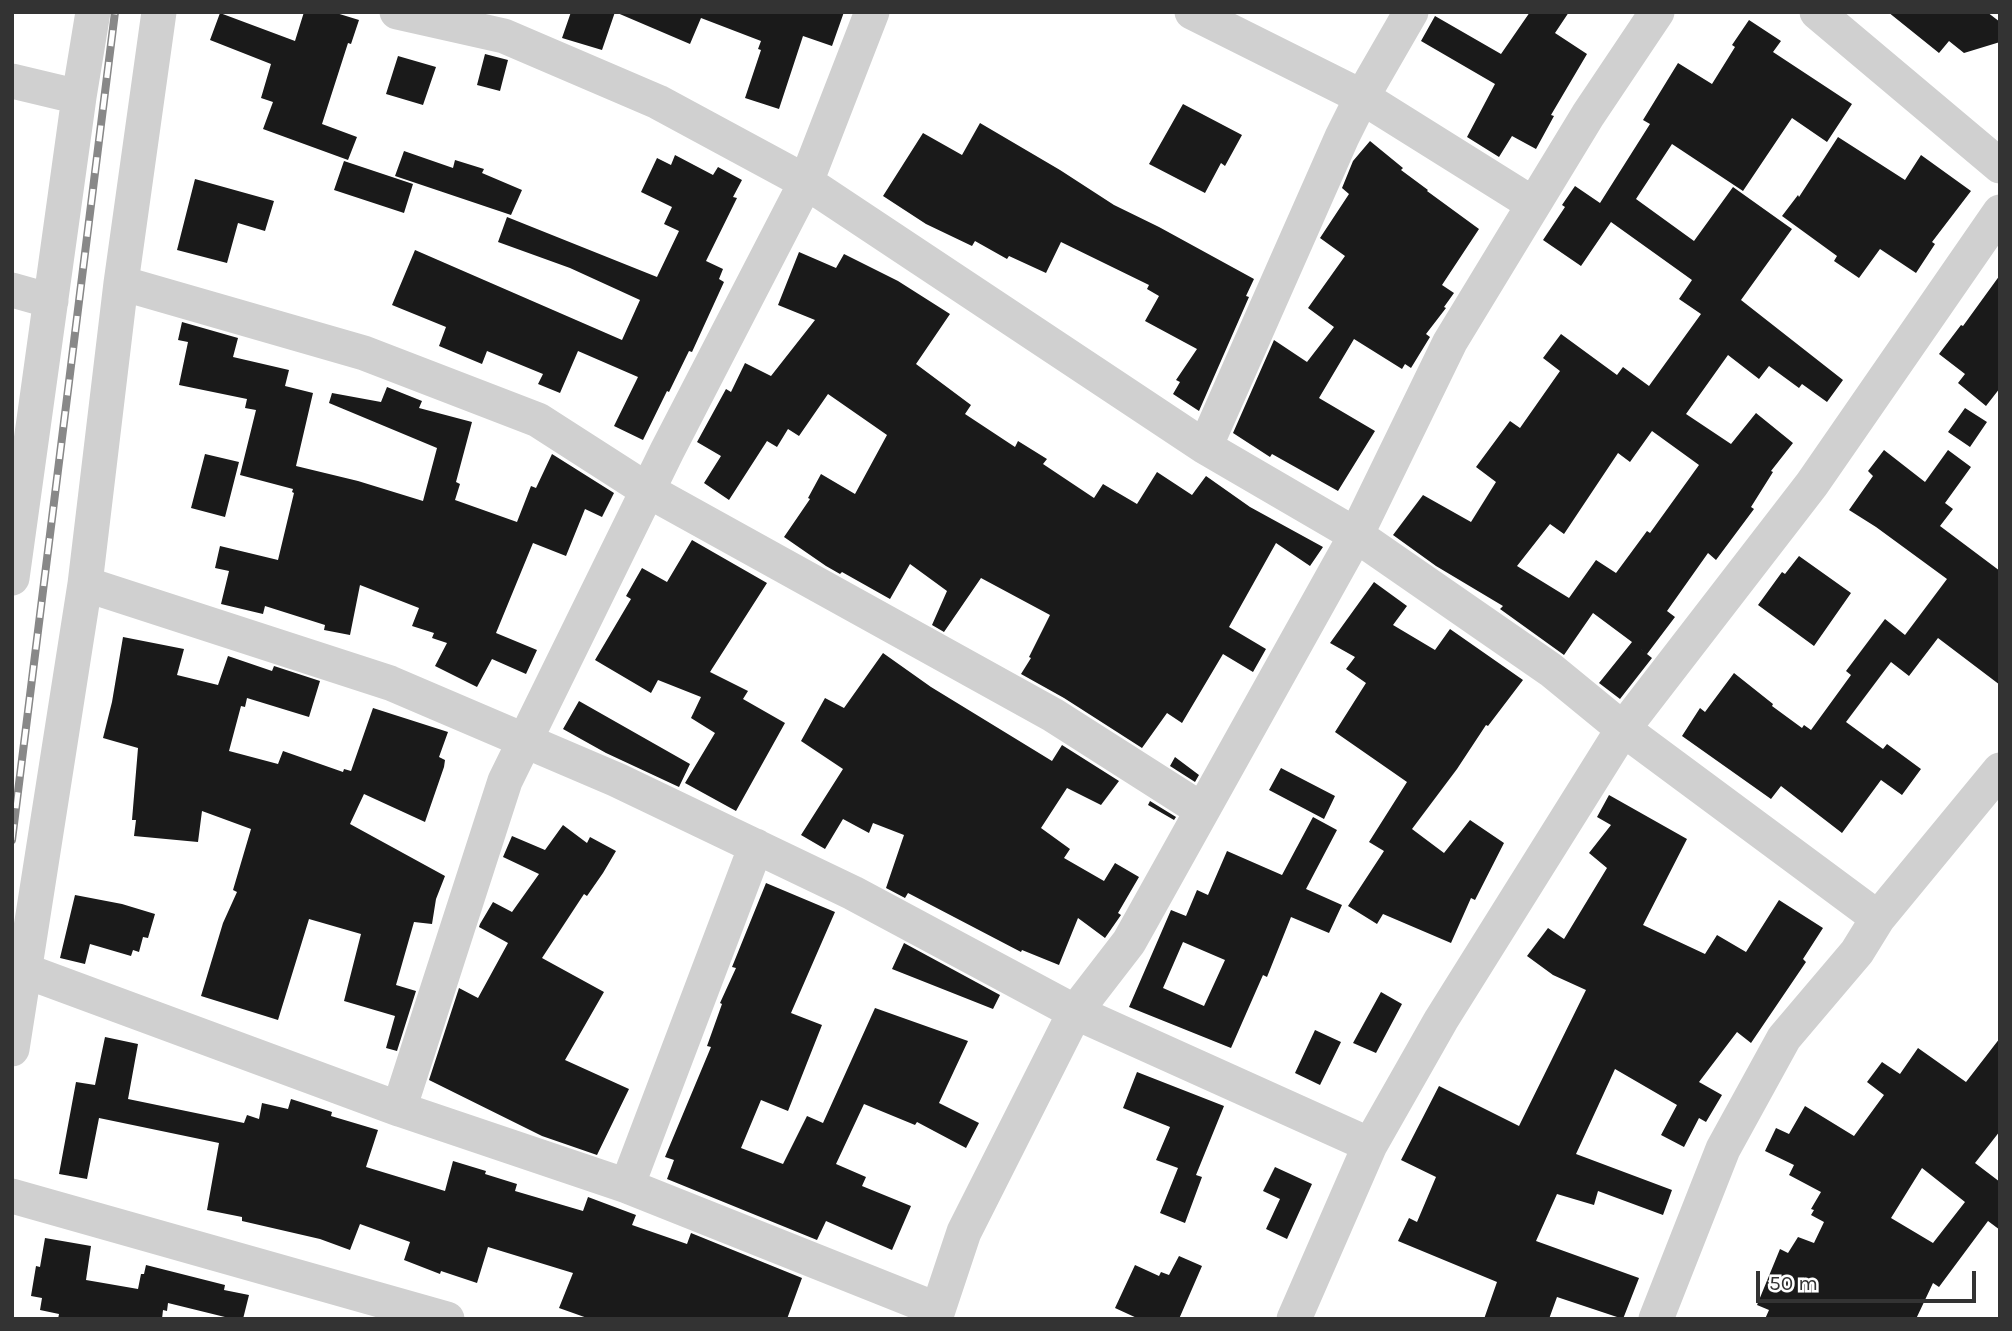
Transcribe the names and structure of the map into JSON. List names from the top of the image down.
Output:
{
  "scale_bar": "50 m"
}
